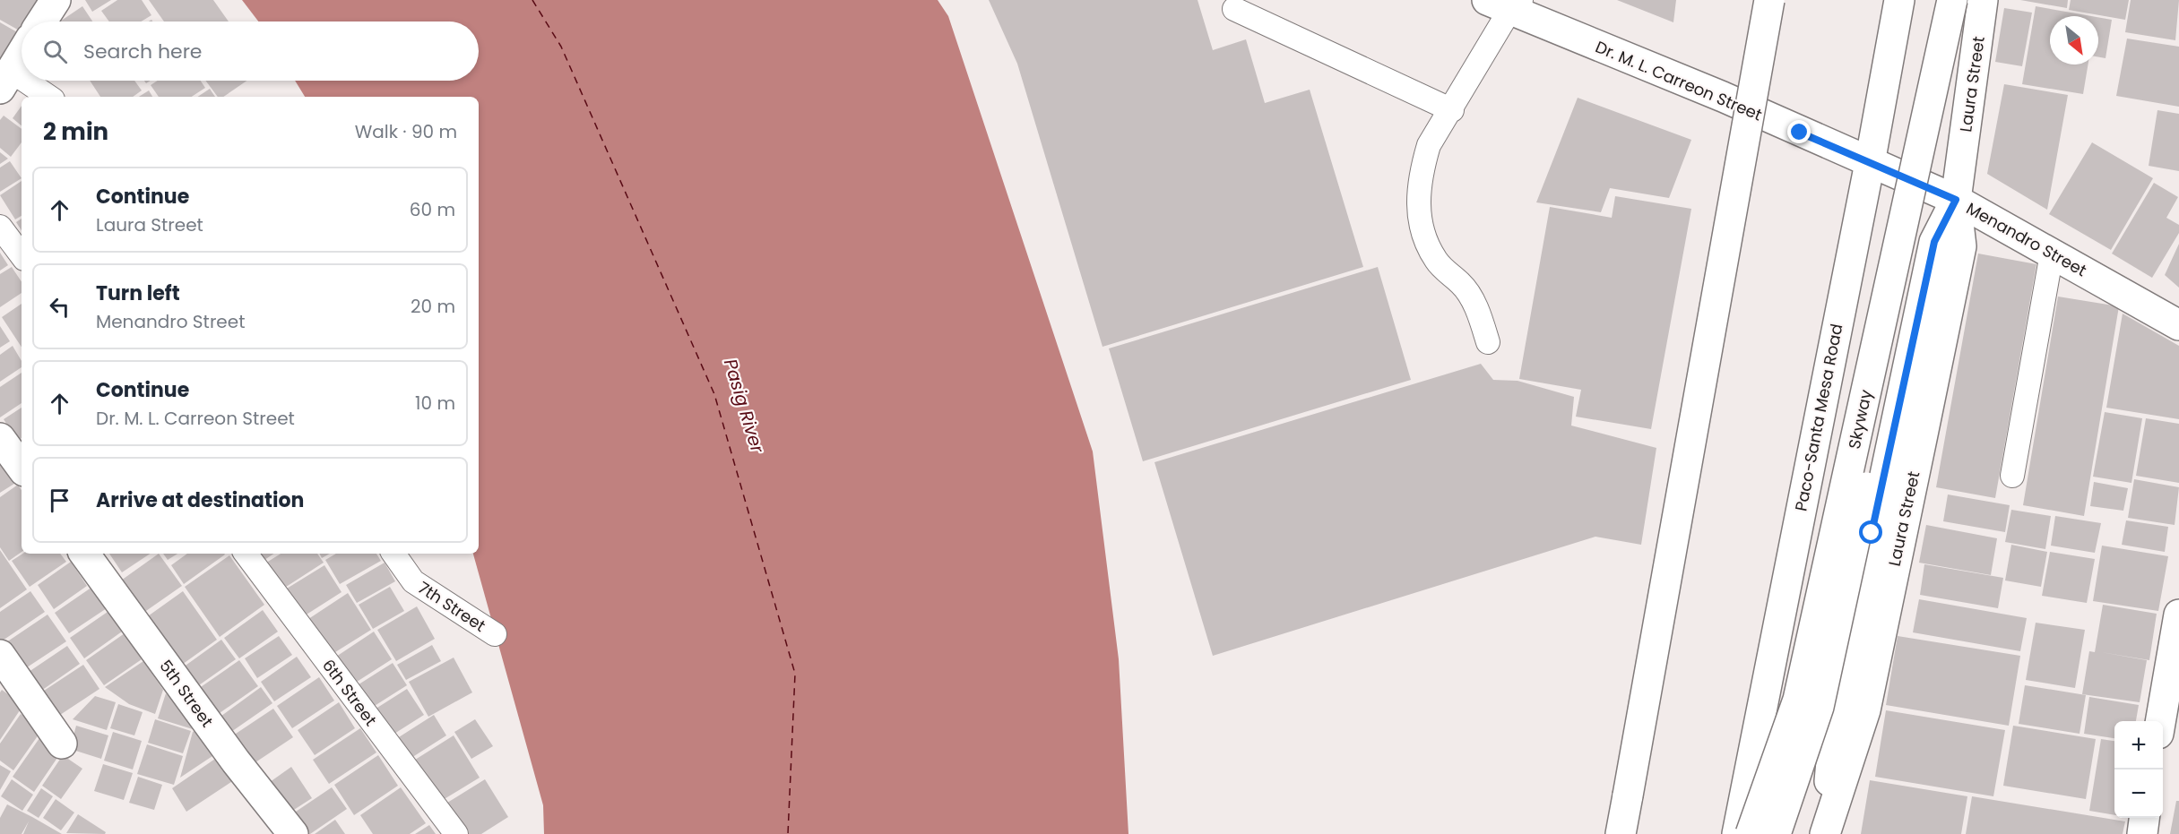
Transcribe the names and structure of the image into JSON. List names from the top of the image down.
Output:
{
  "streets": {
    "main road": [
      "Dr. M. L. Carreon Street",
      "Laura Street",
      "Menandro Street",
      "Paco-Santa Mesa Road",
      "Skyway",
      "5th Street"
    ],
    "lane": ["7th Street", "6th Street"]
  },
  "crossings": [
    ["Dr. M. L. Carreon Street", "Menandro Street"],
    ["Dr. M. L. Carreon Street", "Paco-Santa Mesa Road"],
    ["Laura Street", "Menandro Street"],
    ["Menandro Street", "Paco-Santa Mesa Road"]
  ],
  "water": ["Pasig River"],
  "north": "bottom right",
  "page": {
    "search": "Search here",
    "heading": ["2 min", "Walk · 90 m"],
    "list": [
      ["Continue", "Laura Street", "60 m"],
      ["Turn left", "Menandro Street", "20 m"],
      ["Continue", "Dr. M. L. Carreon Street", "10 m"],
      "Arrive at destination"
    ],
    "map_buttons": ["+", "−"]
  }
}
